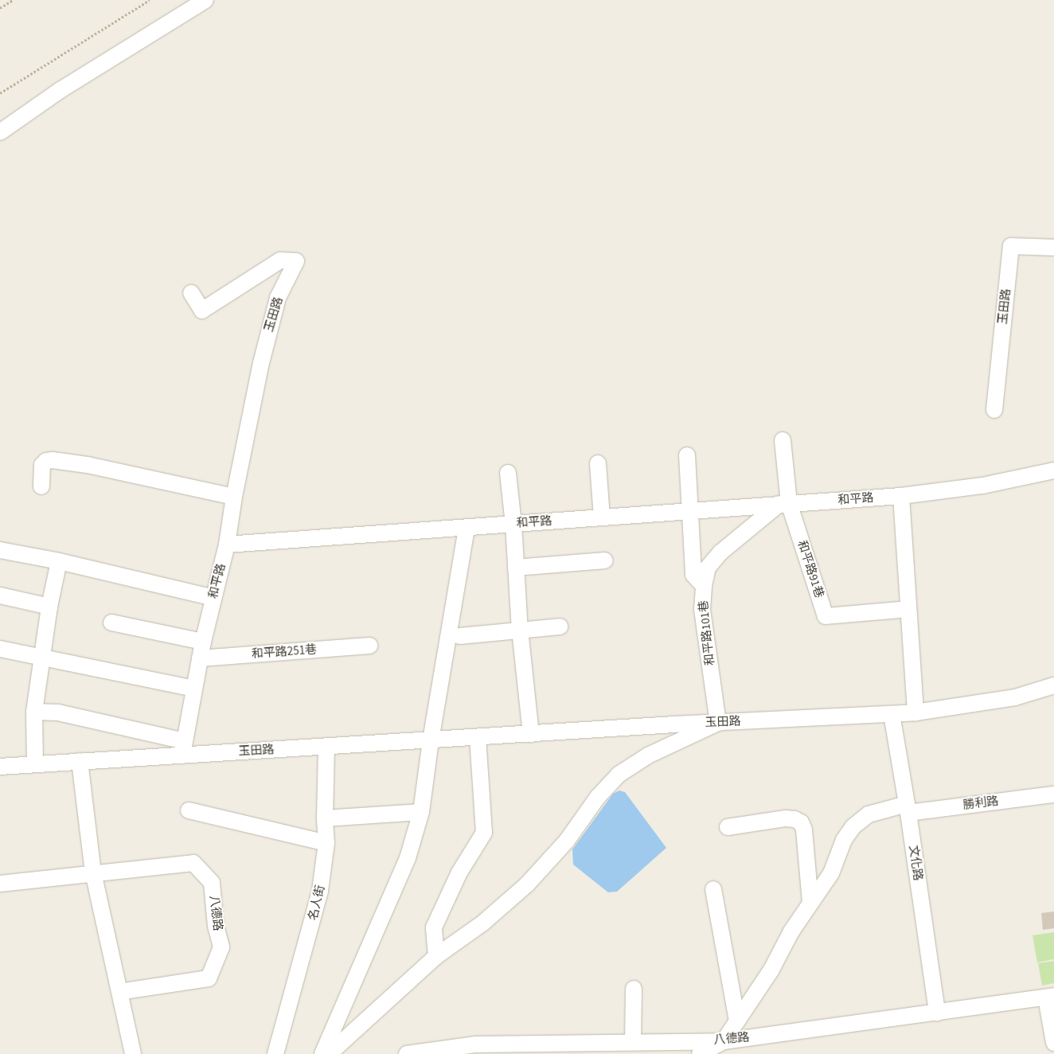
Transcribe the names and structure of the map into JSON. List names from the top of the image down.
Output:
{
  "streets": {
    "street": [
      "玉田路",
      "和平路",
      "和平路91巷",
      "和平路101巷",
      "和平路251巷",
      "勝利路",
      "文化路",
      "名人街",
      "八德路"
    ]
  },
  "crossings": [
    ["玉田路", "和平路"],
    ["玉田路", "和平路101巷"],
    ["玉田路", "文化路"],
    ["玉田路", "名人街"],
    ["和平路", "和平路91巷"],
    ["和平路", "和平路101巷"],
    ["和平路", "和平路251巷"],
    ["和平路91巷", "和平路101巷"],
    ["勝利路", "文化路"],
    ["勝利路", "八德路"],
    ["文化路", "八德路"]
  ]
}
